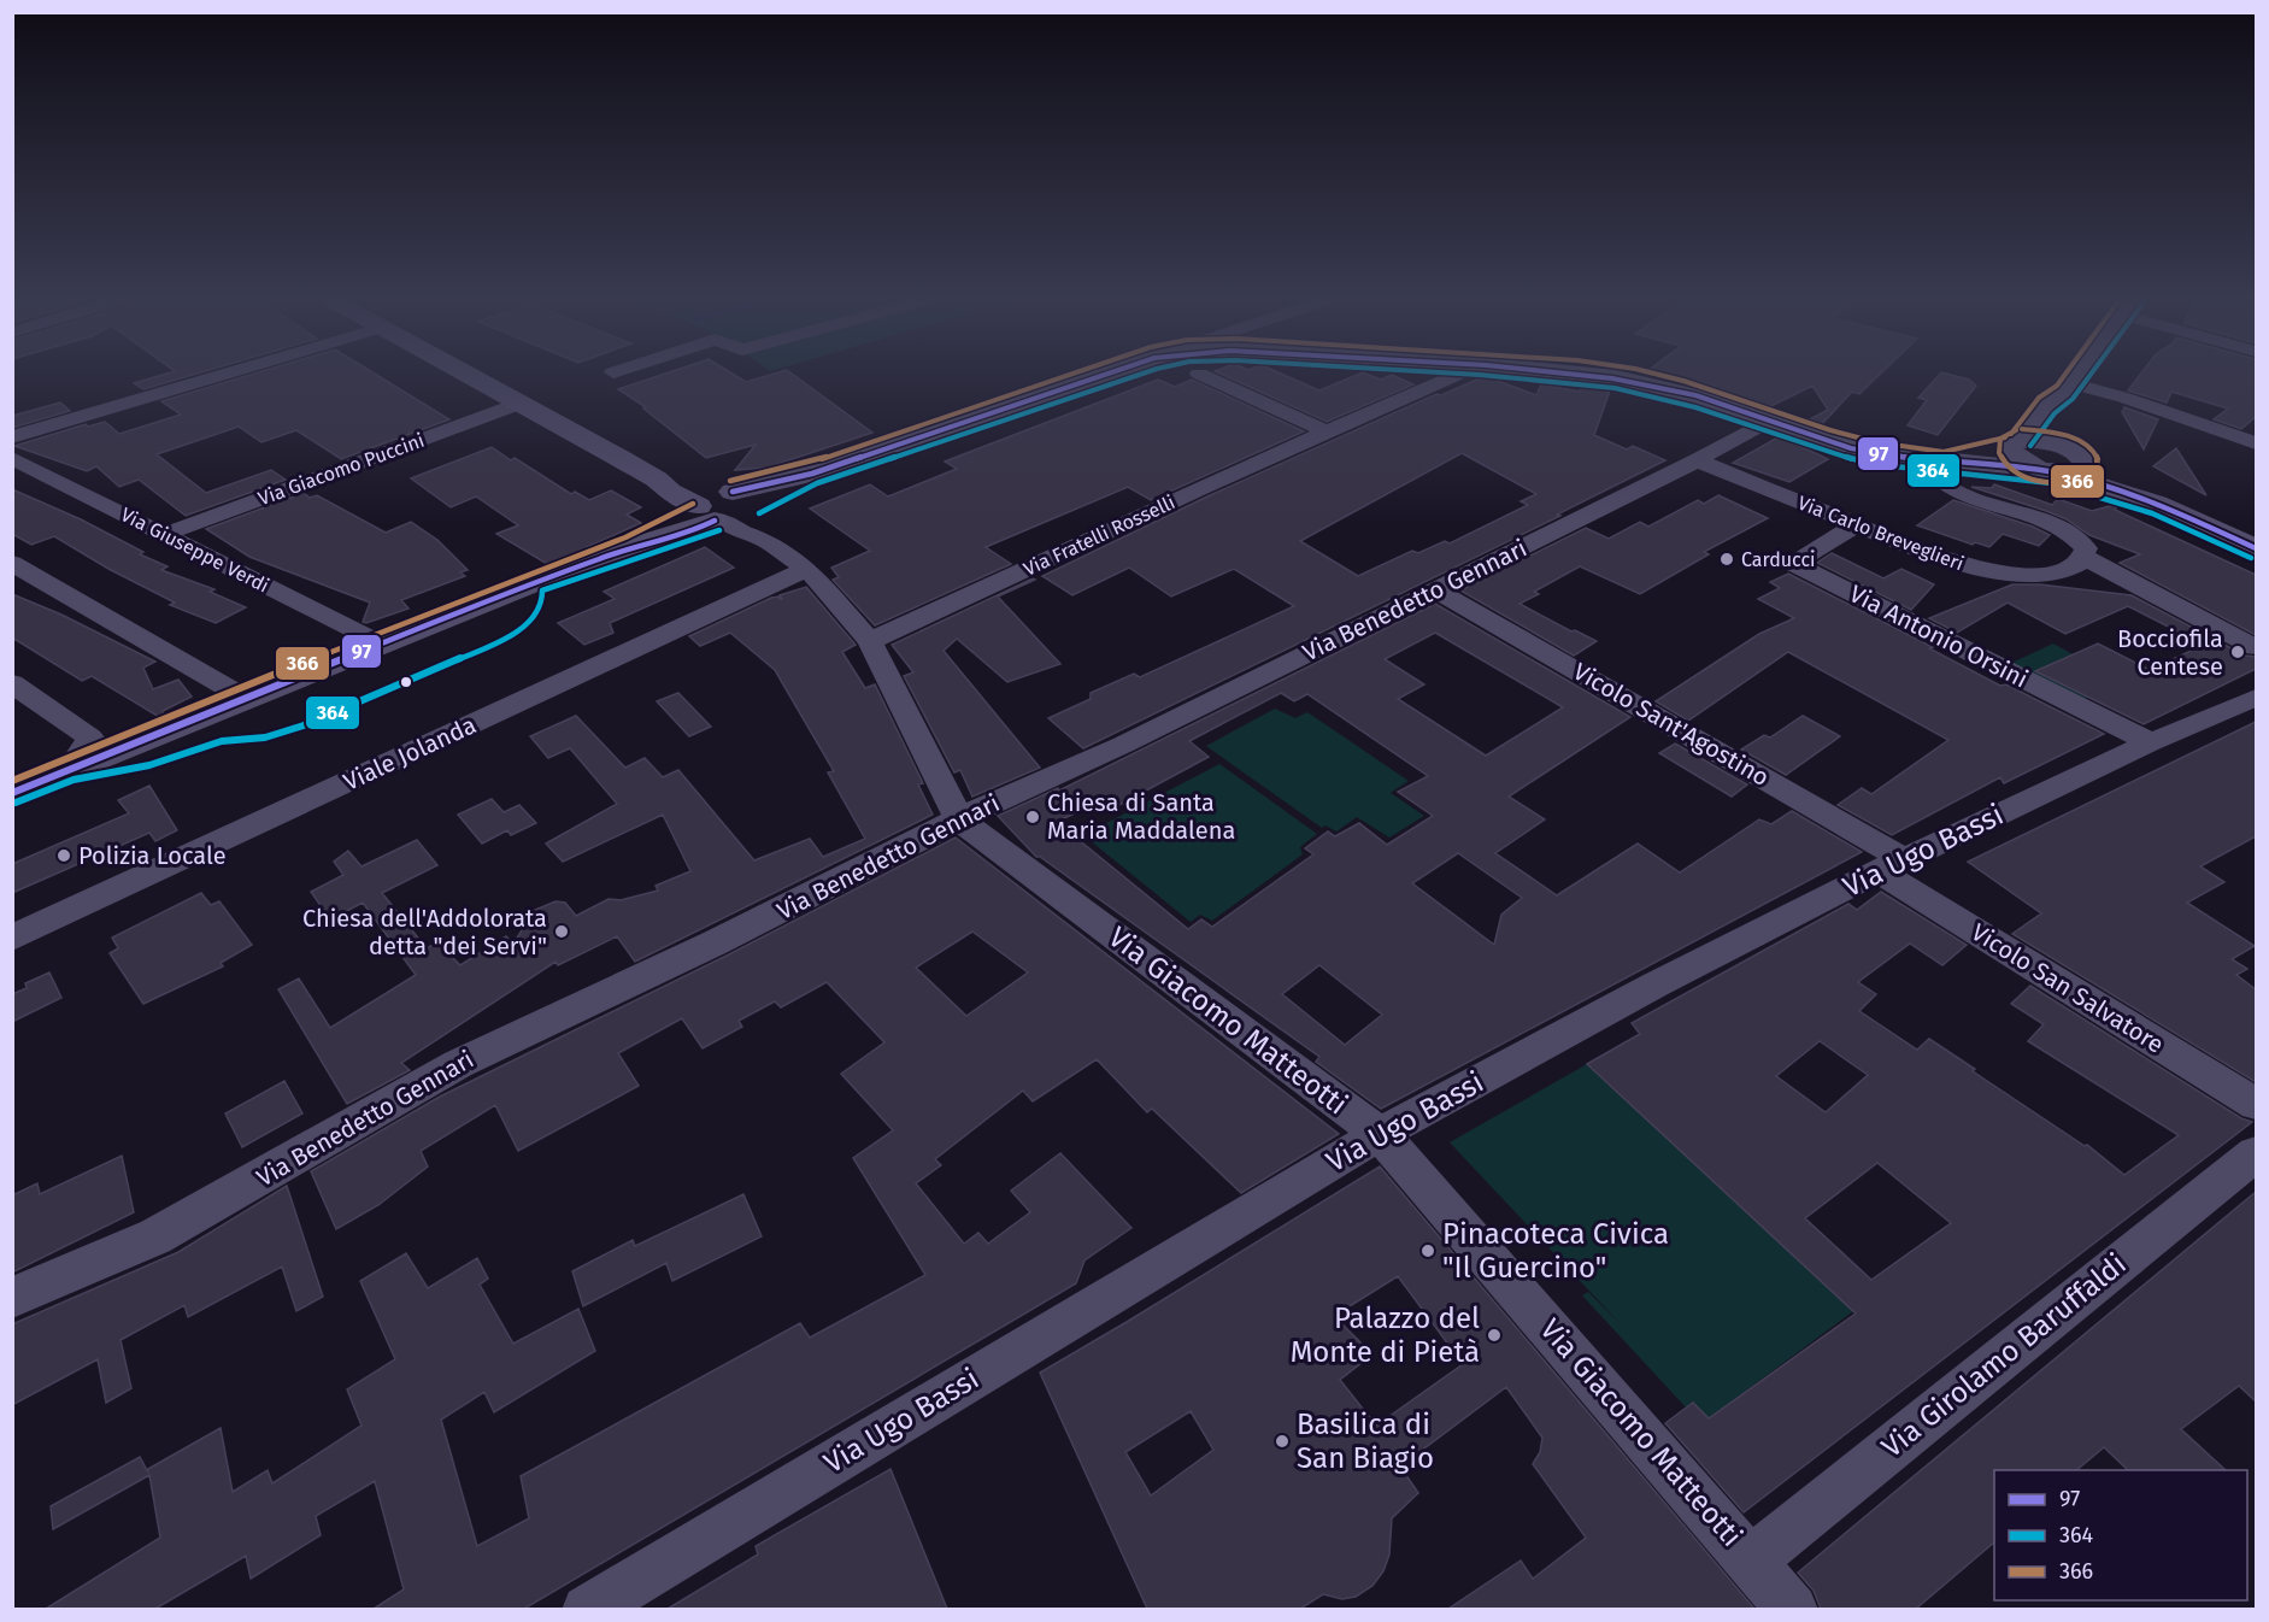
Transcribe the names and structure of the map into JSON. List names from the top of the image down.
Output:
{
  "streets": {
    "street": [
      "Via Giacomo Puccini",
      "Via Carlo Breveglieri",
      "Via Fratelli Rosselli",
      "Via Giuseppe Verdi",
      "Via Benedetto Gennari",
      "Via Antonio Orsini",
      "Vicolo Sant'Agostino",
      "Viale Jolanda",
      "Via Ugo Bassi",
      "Vicolo San Salvatore",
      "Via Giacomo Matteotti",
      "Via Girolamo Baruffaldi"
    ]
  },
  "crossings": [
    ["Via Giacomo Puccini", "Via Giuseppe Verdi"],
    ["Via Carlo Breveglieri", "Via Benedetto Gennari"],
    ["Via Carlo Breveglieri", "Via Antonio Orsini"],
    ["Via Fratelli Rosselli", "Via Giacomo Matteotti"],
    ["Via Benedetto Gennari", "Vicolo Sant'Agostino"],
    ["Via Benedetto Gennari", "Via Giacomo Matteotti"],
    ["Via Antonio Orsini", "Via Ugo Bassi"],
    ["Vicolo Sant'Agostino", "Via Ugo Bassi"],
    ["Vicolo Sant'Agostino", "Vicolo San Salvatore"],
    ["Viale Jolanda", "Via Giacomo Matteotti"],
    ["Via Ugo Bassi", "Vicolo San Salvatore"],
    ["Via Ugo Bassi", "Via Giacomo Matteotti"],
    ["Via Giacomo Matteotti", "Via Girolamo Baruffaldi"]
  ],
  "places": [
    "Carducci",
    "Bocciofila Centese",
    "Chiesa di Santa Maria Maddalena",
    "Polizia Locale",
    "Chiesa dell'Addolorata detta \"dei Servi\"",
    "Pinacoteca Civica \"Il Guercino\"",
    "Palazzo del Monte di Pietà",
    "Basilica di San Biagio"
  ],
  "lines": ["transit line 97", "transit line 364", "transit line 366"],
  "legend": ["97", "364", "366"]
}
